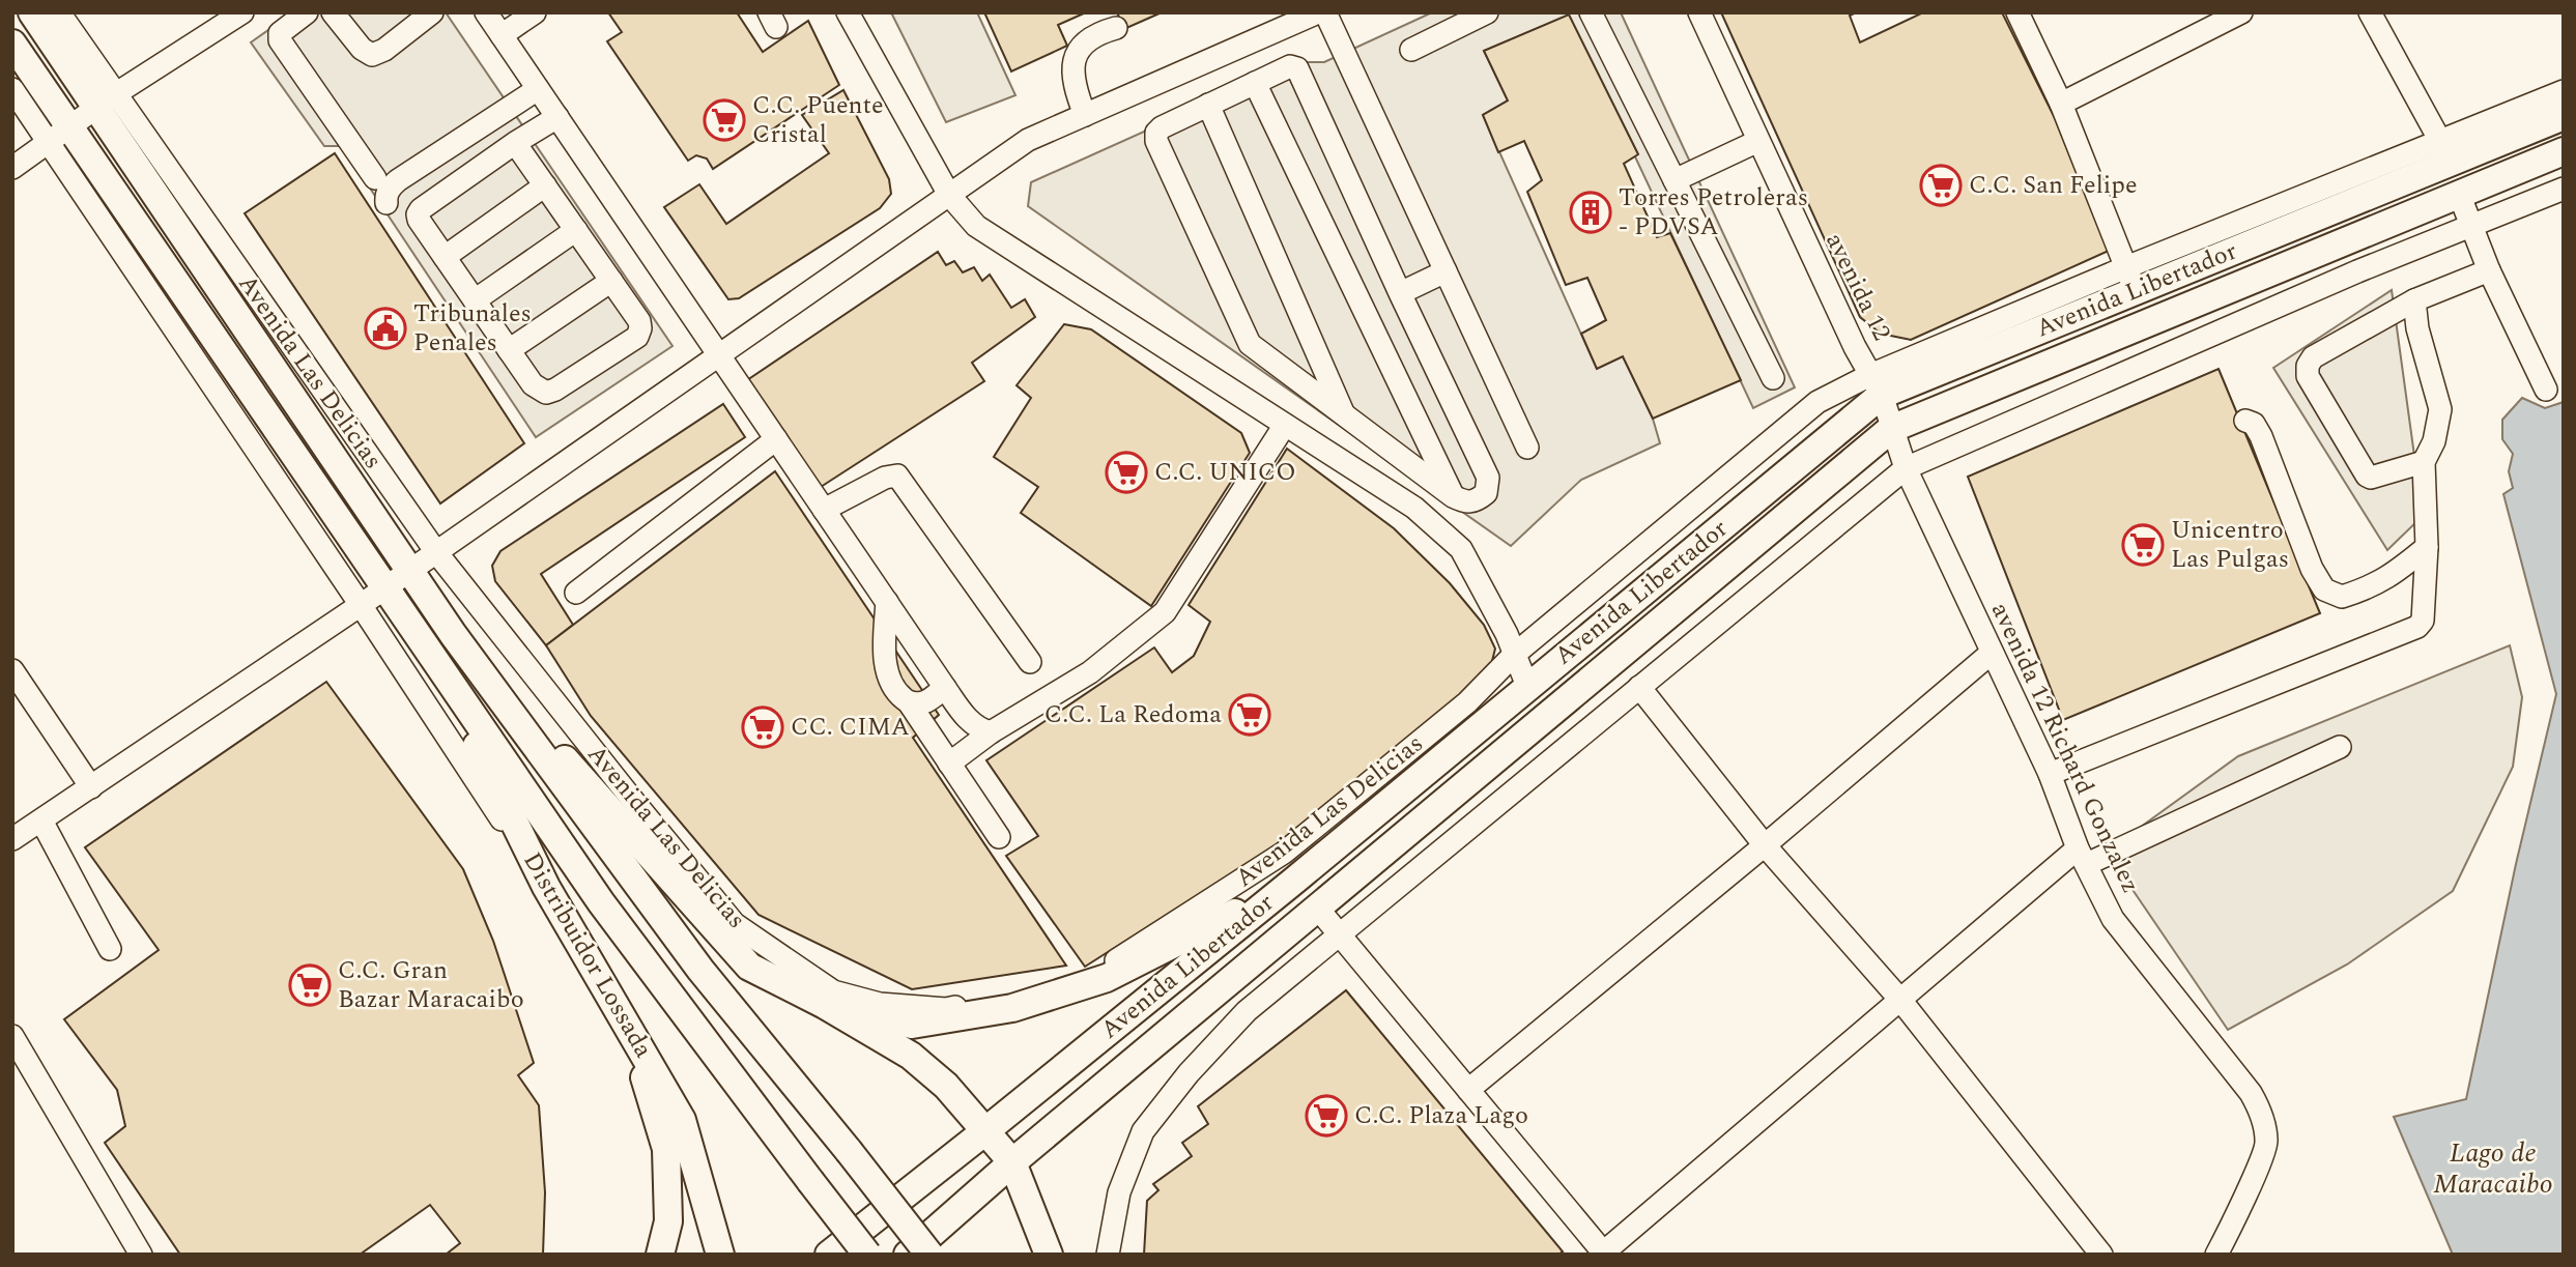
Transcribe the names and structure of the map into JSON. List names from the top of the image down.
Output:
{
  "streets": {
    "main road": ["Avenida Libertador", "Avenida Las Delicias", "Distribuidor Lossada"],
    "street": ["avenida 12", "avenida 12 Richard Gonzalez"]
  },
  "crossings": [
    ["avenida 12", "Avenida Libertador"],
    ["avenida 12", "Avenida Las Delicias"],
    ["avenida 12", "avenida 12 Richard Gonzalez"],
    ["Avenida Libertador", "Avenida Las Delicias"]
  ],
  "water": ["Lago de Maracaibo"],
  "places": {
    "supermarket": [
      "C.C. Puente Cristal",
      "C.C. San Felipe",
      "C.C. UNICO",
      "Unicentro Las Pulgas",
      "C.C. La Redoma",
      "CC. CIMA",
      "C.C. Gran Bazar Maracaibo",
      "C.C. Plaza Lago"
    ],
    "building": ["Torres Petroleras - PDVSA"],
    "public building": ["Tribunales Penales"]
  }
}
